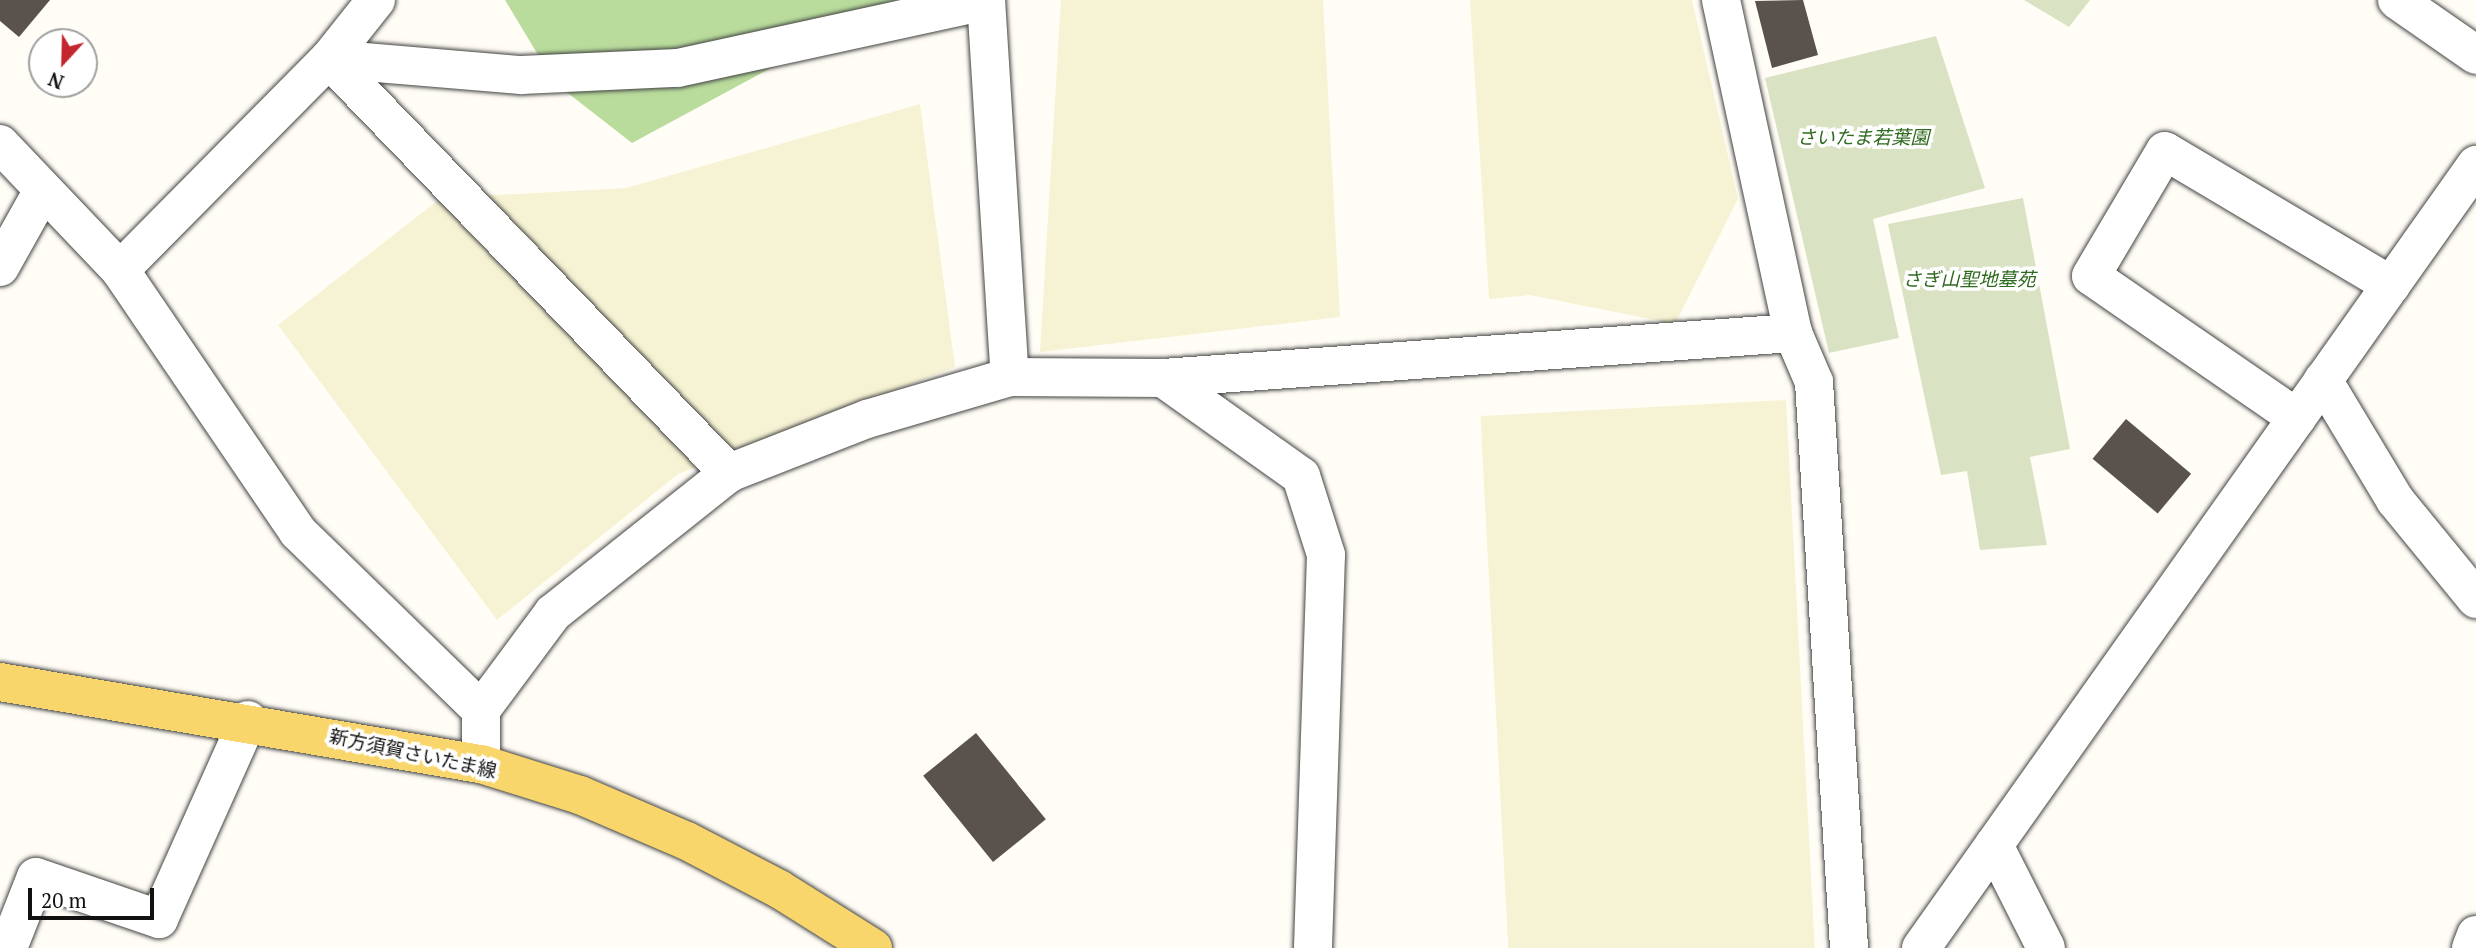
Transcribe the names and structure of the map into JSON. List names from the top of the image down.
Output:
{
  "streets": {
    "main road": ["新方須賀さいたま線"]
  },
  "parks": ["さいたま若葉園", "さぎ山聖地墓苑"],
  "scale_bar": "20 m",
  "north": "bottom"
}
